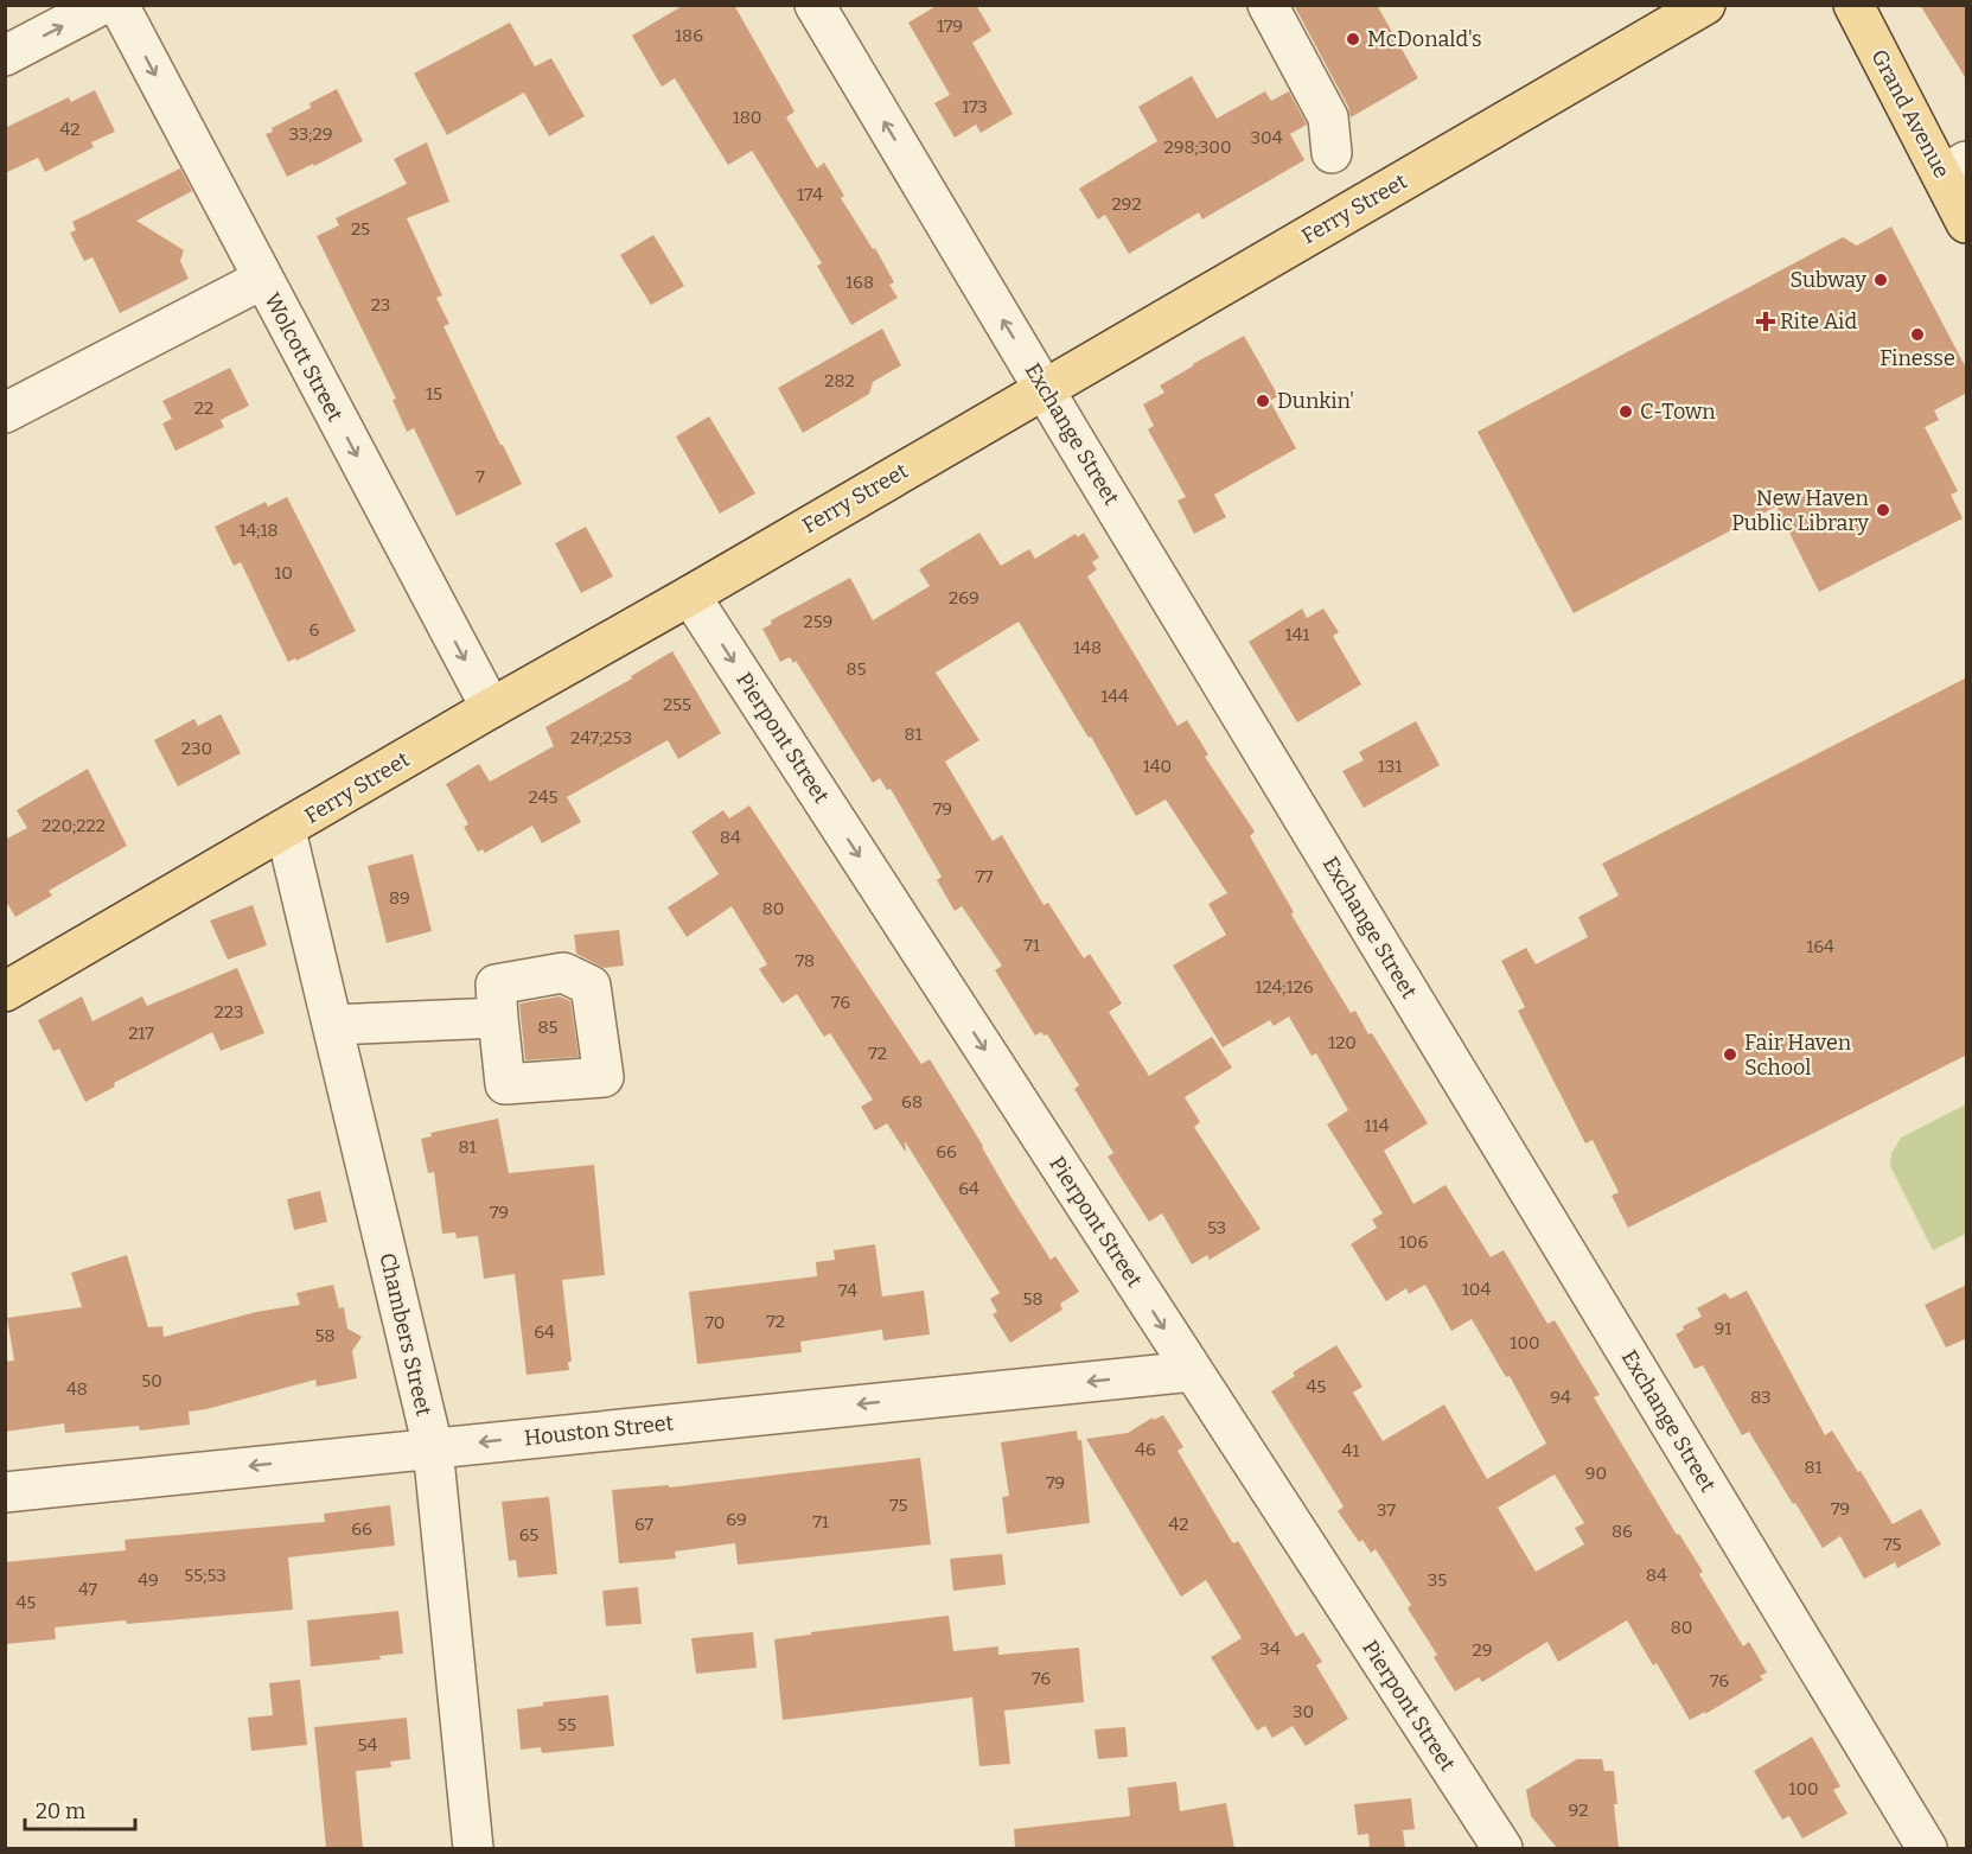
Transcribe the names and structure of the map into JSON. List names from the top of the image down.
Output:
{
  "streets": {
    "main road": ["Grand Avenue", "Ferry Street"],
    "street": [
      "Wolcott Street",
      "Exchange Street",
      "Pierpont Street",
      "Chambers Street",
      "Houston Street"
    ]
  },
  "crossings": [
    ["Ferry Street", "Wolcott Street"],
    ["Ferry Street", "Exchange Street"],
    ["Ferry Street", "Pierpont Street"],
    ["Ferry Street", "Chambers Street"],
    ["Pierpont Street", "Houston Street"],
    ["Chambers Street", "Houston Street"]
  ],
  "one_way": ["Wolcott Street", "Pierpont Street", "Houston Street"],
  "places": {
    "other": [
      "McDonald's",
      "Subway",
      "Finesse",
      "Dunkin'",
      "C-Town",
      "New Haven Public Library",
      "Fair Haven School"
    ],
    "health": ["Rite Aid"]
  },
  "house_numbers": [
    "179",
    "186",
    "173",
    "180",
    "42",
    "33;29",
    "304",
    "298;300",
    "174",
    "292",
    "25",
    "168",
    "23",
    "282",
    "15",
    "22",
    "7",
    "14;18",
    "10",
    "269",
    "259",
    "6",
    "141",
    "148",
    "85",
    "144",
    "255",
    "81",
    "247;253",
    "230",
    "140",
    "131",
    "245",
    "79",
    "220;222",
    "84",
    "77",
    "89",
    "80",
    "71",
    "164",
    "78",
    "124;126",
    "76",
    "223",
    "85",
    "217",
    "120",
    "72",
    "68",
    "114",
    "81",
    "66",
    "64",
    "79",
    "53",
    "106",
    "104",
    "74",
    "58",
    "72",
    "70",
    "91",
    "64",
    "58",
    "100",
    "50",
    "45",
    "48",
    "94",
    "83",
    "46",
    "41",
    "81",
    "90",
    "79",
    "75",
    "79",
    "37",
    "69",
    "71",
    "67",
    "42",
    "66",
    "86",
    "65",
    "75",
    "55;53",
    "84",
    "49",
    "35",
    "47",
    "45",
    "80",
    "34",
    "29",
    "76",
    "76",
    "30",
    "55",
    "54",
    "100",
    "92"
  ],
  "scale_bar": "20 m"
}
